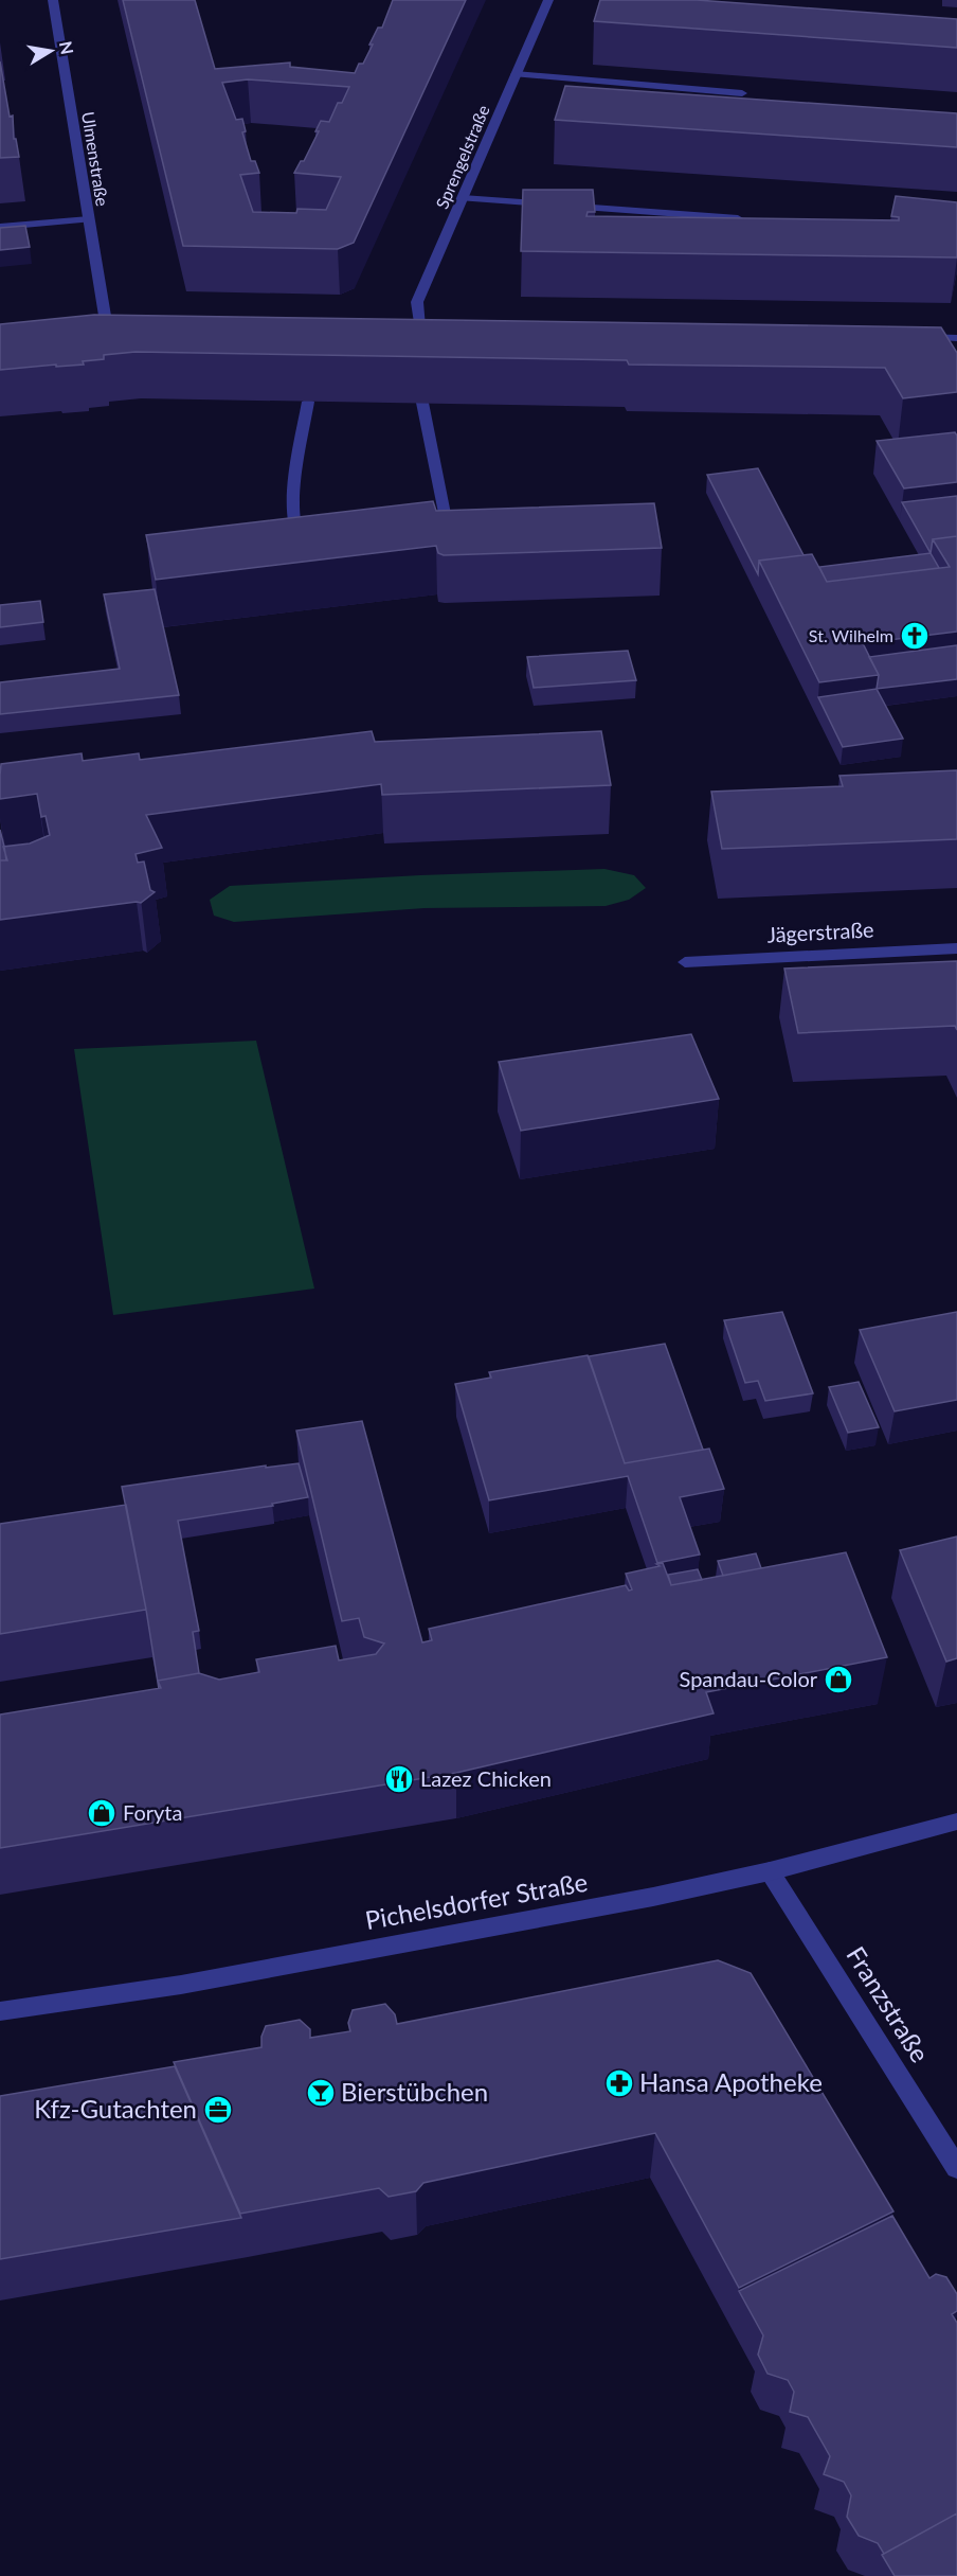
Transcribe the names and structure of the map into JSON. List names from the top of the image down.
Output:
{
  "streets": {
    "street": [
      "Sprengelstraße",
      "Ulmenstraße",
      "Jägerstraße",
      "Pichelsdorfer Straße",
      "Franzstraße"
    ]
  },
  "crossings": [
    ["Pichelsdorfer Straße", "Franzstraße"]
  ],
  "places": {
    "church": ["St. Wilhelm"],
    "shop": ["Spandau-Color", "Foryta"],
    "restaurant": ["Lazez Chicken"],
    "pharmacy": ["Hansa Apotheke"],
    "bar": ["Bierstübchen"],
    "office": ["Kfz-Gutachten"]
  },
  "north": "right"
}
